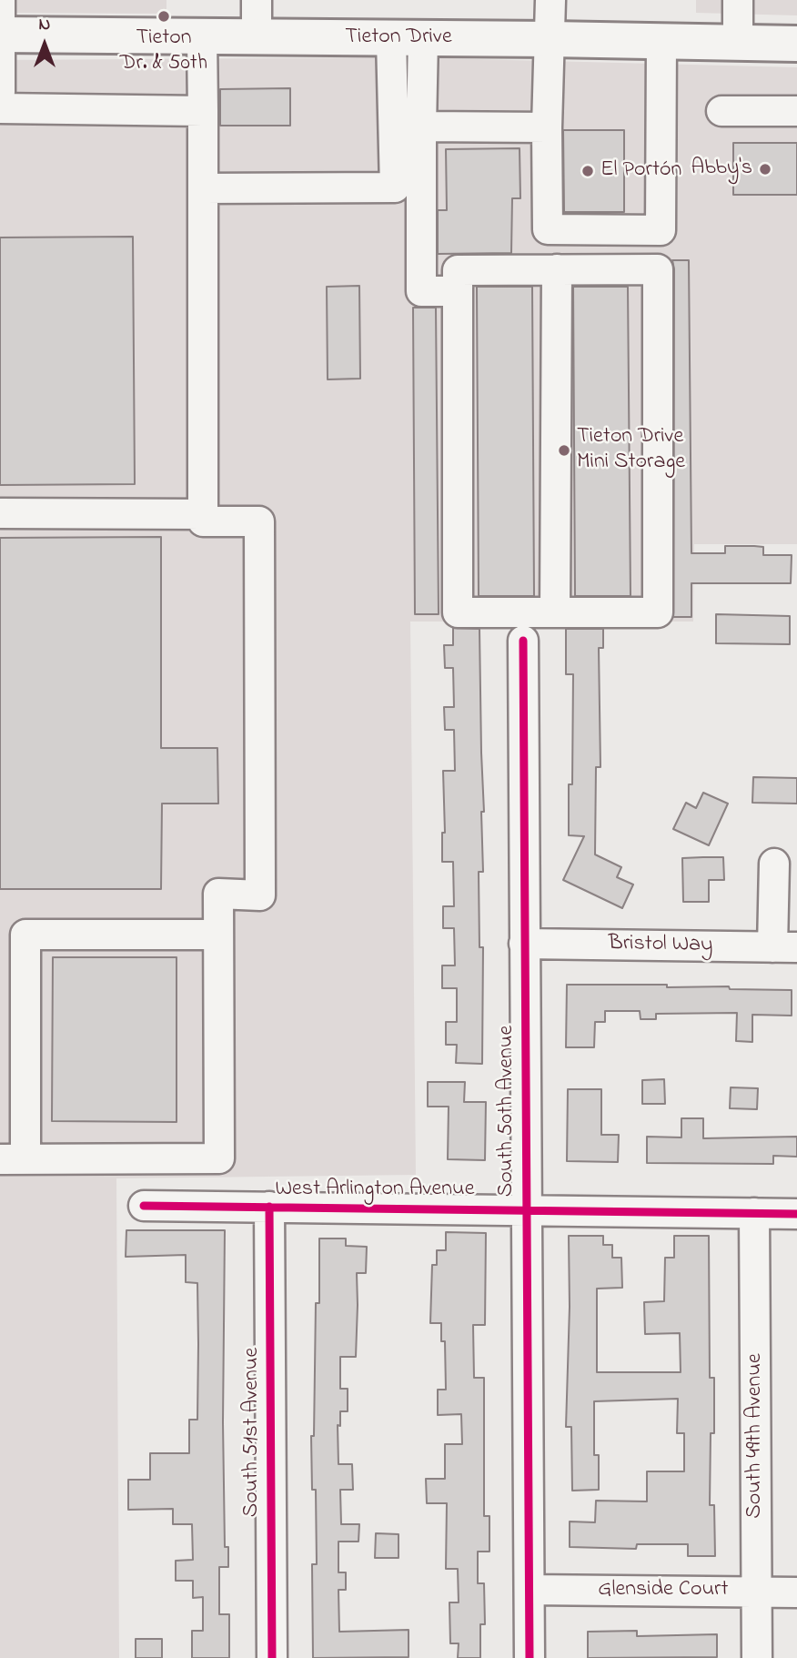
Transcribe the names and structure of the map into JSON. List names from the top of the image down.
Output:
{
  "streets": {
    "main road": ["Tieton Drive"],
    "street": [
      "Bristol Way",
      "South 50th Avenue",
      "West Arlington Avenue",
      "South 51st Avenue",
      "South 49th Avenue",
      "Glenside Court"
    ]
  },
  "crossings": [
    ["Bristol Way", "South 50th Avenue"],
    ["South 50th Avenue", "West Arlington Avenue"],
    ["South 50th Avenue", "Glenside Court"],
    ["West Arlington Avenue", "South 51st Avenue"],
    ["West Arlington Avenue", "South 49th Avenue"],
    ["South 49th Avenue", "Glenside Court"]
  ],
  "places": [
    "Tieton Dr. & 50th",
    "Abby's",
    "El Portón",
    "Tieton Drive Mini Storage"
  ],
  "north": "top"
}
